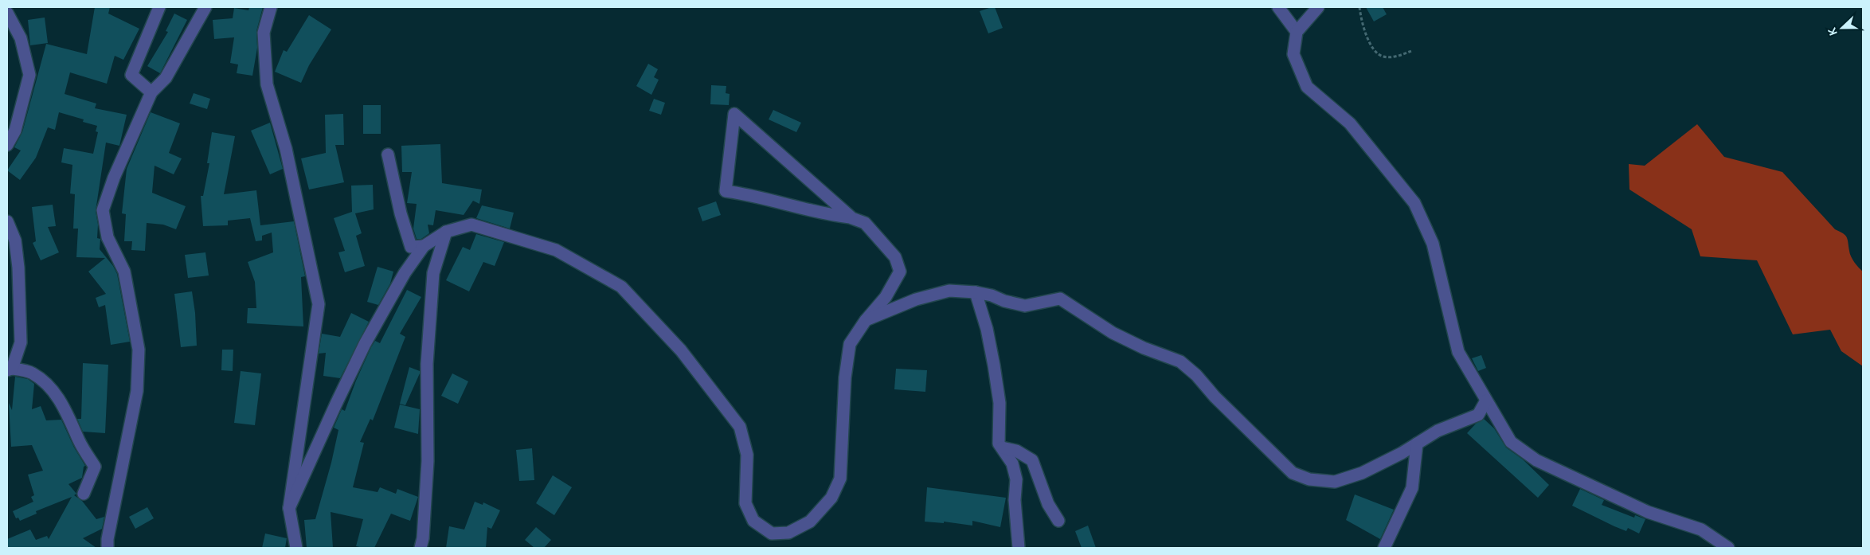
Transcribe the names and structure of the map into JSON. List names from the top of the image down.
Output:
{
  "north": "left"
}
